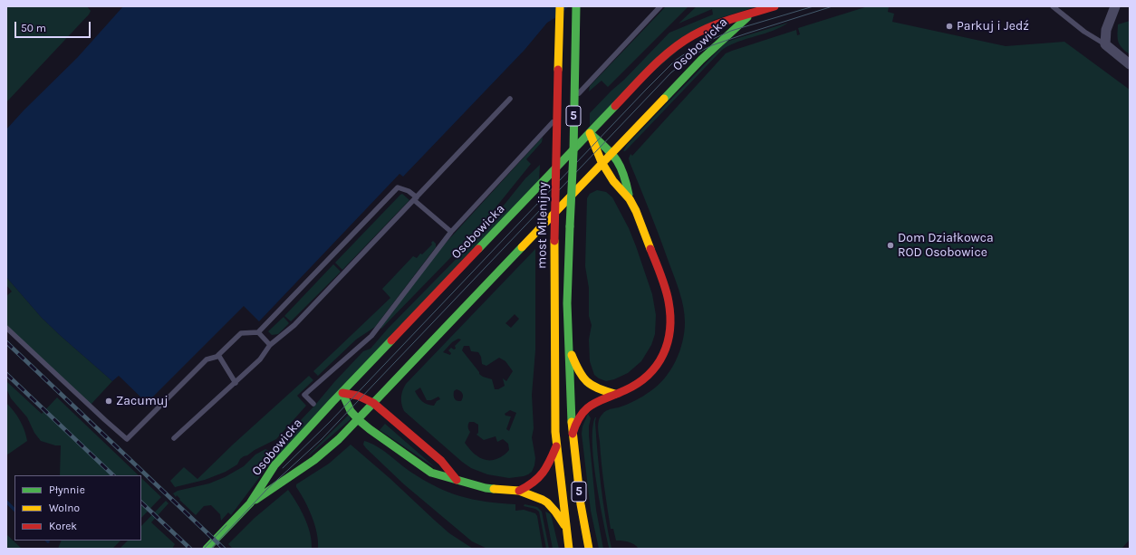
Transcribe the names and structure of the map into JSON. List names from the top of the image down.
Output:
{
  "streets": {
    "main road": ["Osobowicka", "5", "most Milenijny"]
  },
  "crossings": [
    ["5", "most Milenijny"]
  ],
  "places": ["Parkuj i Jedź", "Dom Działkowca ROD Osobowice", "Zacumuj"],
  "legend": ["Płynnie", "Wolno", "Korek"],
  "scale_bar": "50 m"
}
